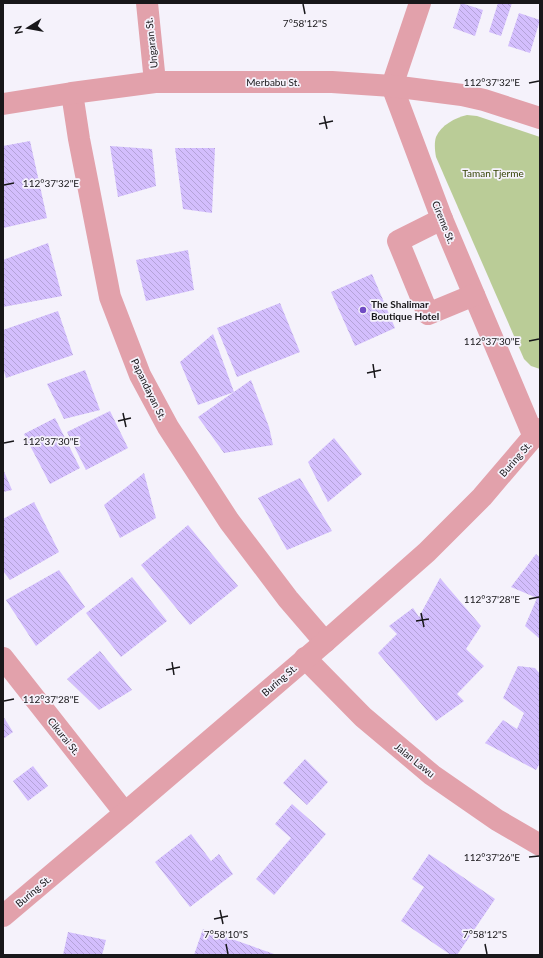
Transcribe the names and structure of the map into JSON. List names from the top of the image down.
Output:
{
  "streets": {
    "street": [
      "Ungaran St.",
      "Merbabu St.",
      "Cireme St.",
      "Papandayan St.",
      "Buring St.",
      "Cikurai St.",
      "Jalan Lawu"
    ]
  },
  "crossings": [
    ["Ungaran St.", "Merbabu St."],
    ["Merbabu St.", "Cireme St."],
    ["Merbabu St.", "Papandayan St."],
    ["Cireme St.", "Buring St."],
    ["Papandayan St.", "Buring St."],
    ["Buring St.", "Cikurai St."],
    ["Buring St.", "Jalan Lawu"]
  ],
  "parks": ["Taman Tjerme"],
  "places": ["The Shalimar Boutique Hotel"],
  "north": "left",
  "coordinates": [
    "7°58'12\"S",
    "112°37'32\"E",
    "112°37'30\"E",
    "112°37'28\"E",
    "112°37'26\"E",
    "7°58'10\"S"
  ]
}
